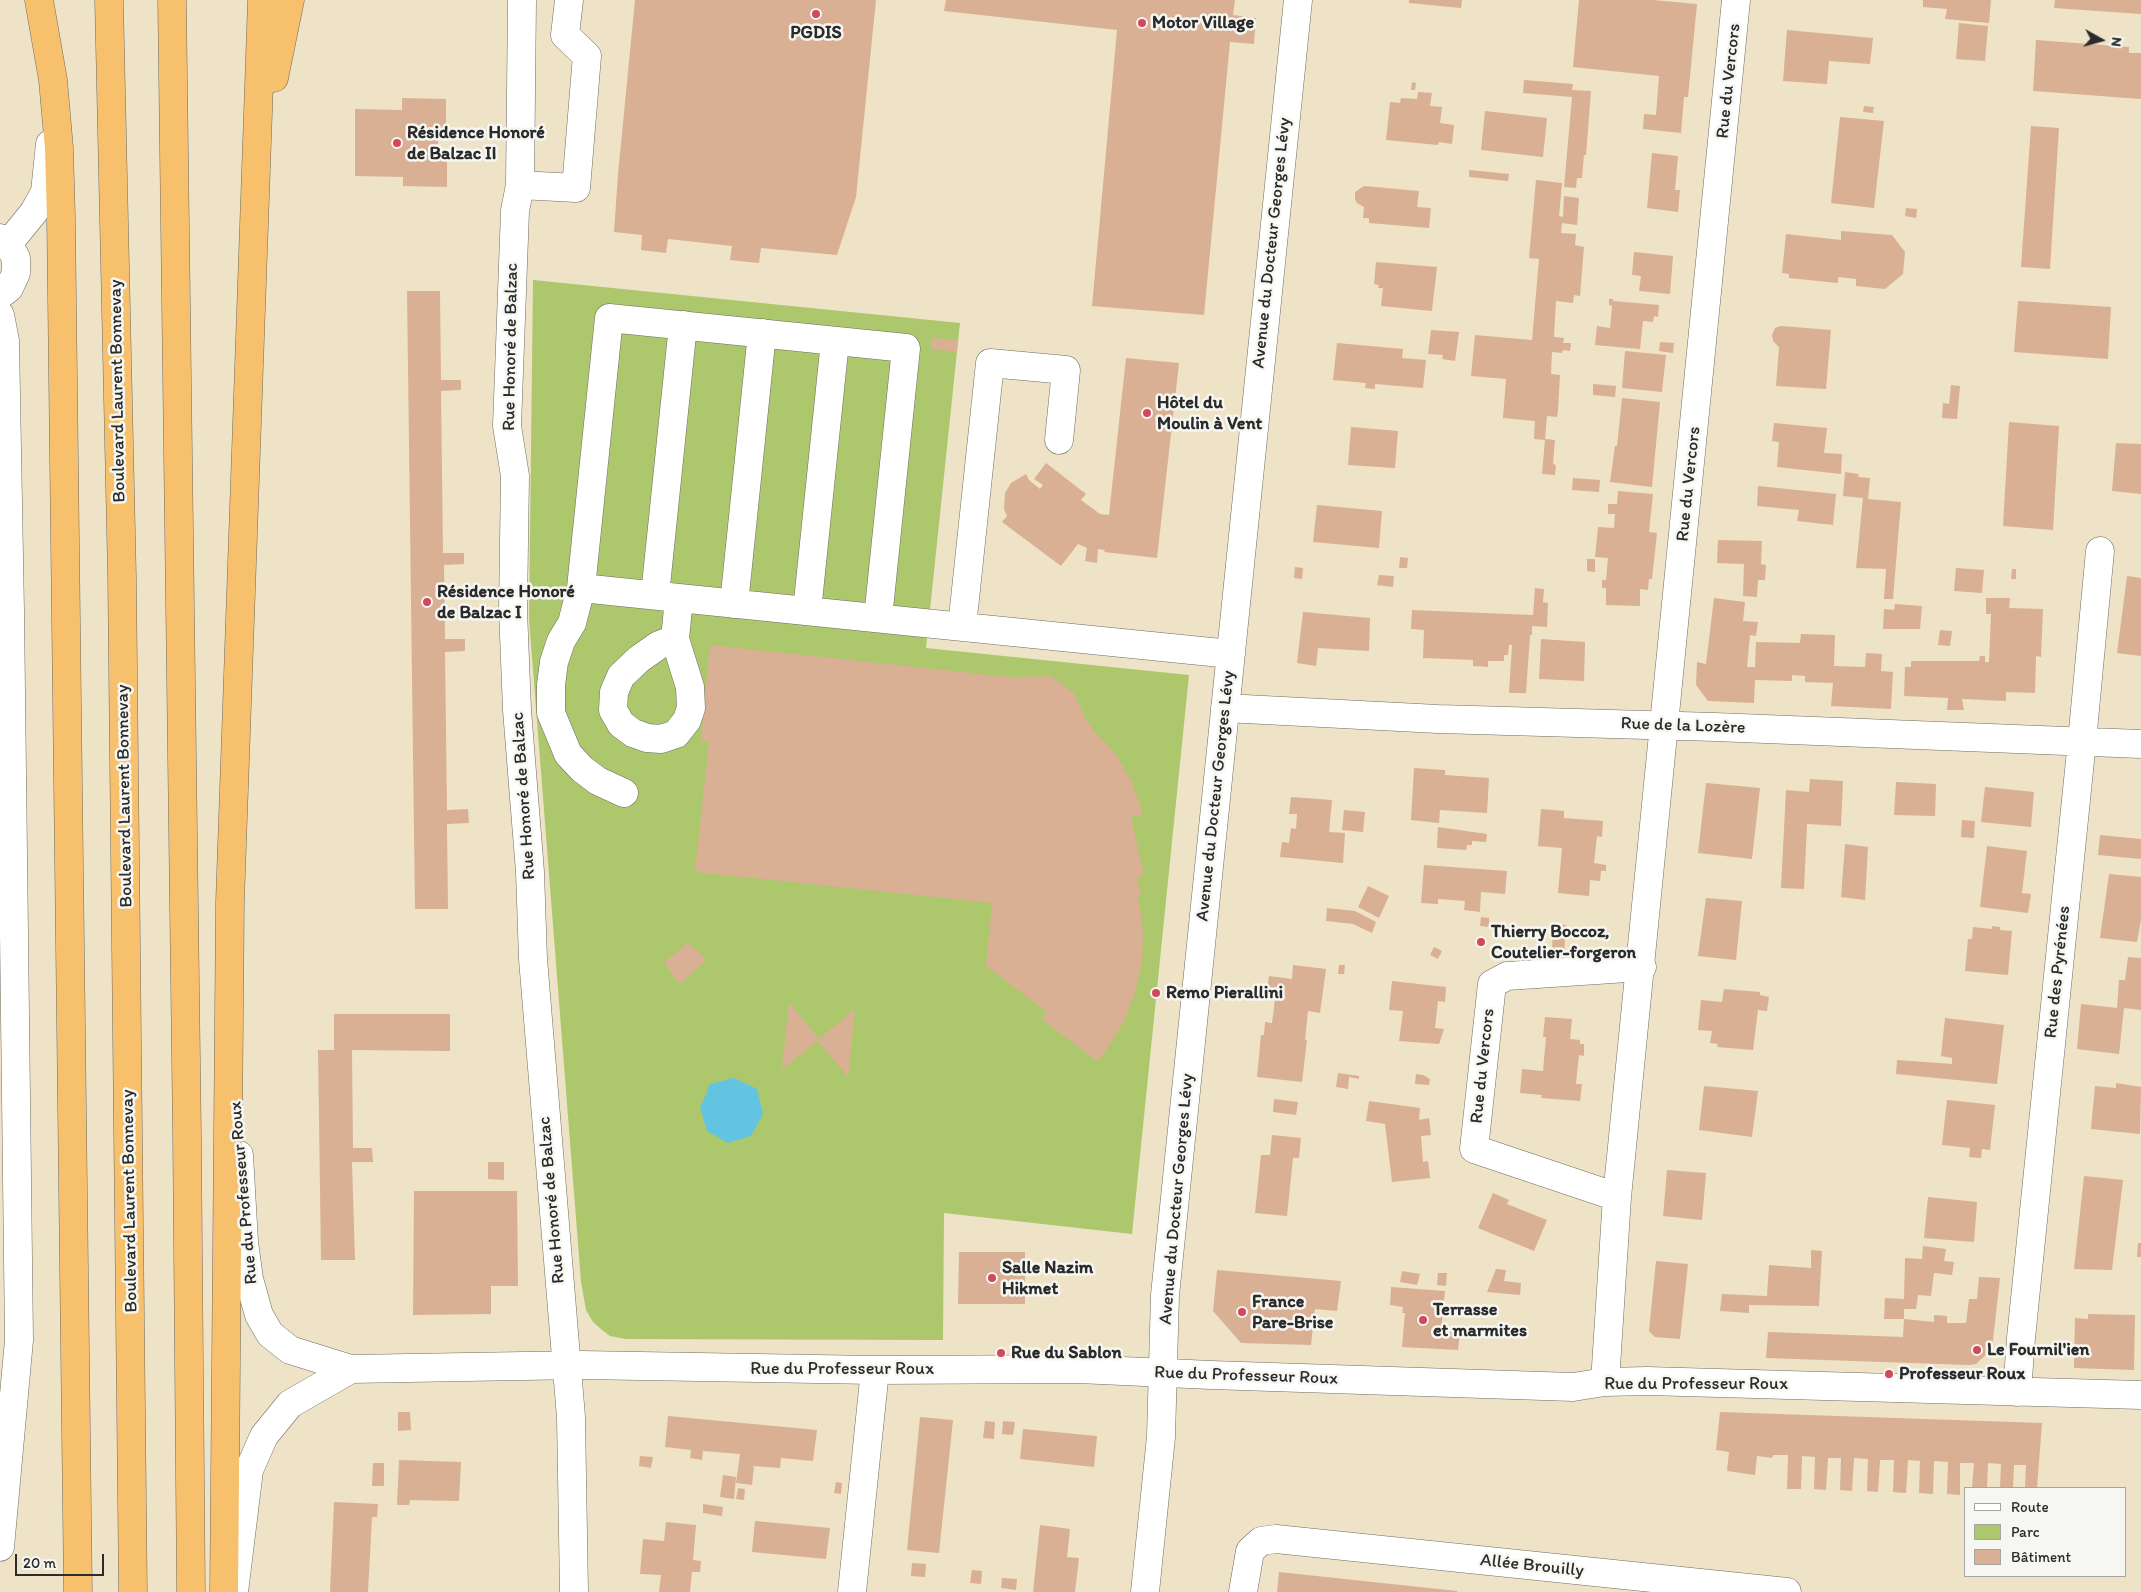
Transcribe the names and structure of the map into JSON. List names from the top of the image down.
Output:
{
  "streets": {
    "highway": ["Boulevard Laurent Bonnevay"],
    "street": [
      "Rue du Vercors",
      "Avenue du Docteur Georges Lévy",
      "Rue Honoré de Balzac",
      "Rue de la Lozère",
      "Rue des Pyrénées",
      "Rue du Professeur Roux",
      "Allée Brouilly"
    ]
  },
  "crossings": [
    ["Rue du Vercors", "Rue de la Lozère"],
    ["Rue du Vercors", "Rue du Professeur Roux"],
    ["Avenue du Docteur Georges Lévy", "Rue de la Lozère"],
    ["Avenue du Docteur Georges Lévy", "Rue du Professeur Roux"],
    ["Rue Honoré de Balzac", "Rue du Professeur Roux"],
    ["Rue de la Lozère", "Rue des Pyrénées"],
    ["Rue des Pyrénées", "Rue du Professeur Roux"]
  ],
  "places": [
    "PGDIS",
    "Motor Village",
    "Résidence Honoré de Balzac II",
    "Hôtel du Moulin à Vent",
    "Résidence Honoré de Balzac I",
    "Thierry Boccoz, Coutelier-forgeron",
    "Remo Pierallini",
    "Salle Nazim Hikmet",
    "France Pare-Brise",
    "Terrasse et marmites",
    "Le Fournil'ien",
    "Rue du Sablon",
    "Professeur Roux"
  ],
  "legend": ["Route", "Parc", "Bâtiment"],
  "scale_bar": "20 m",
  "north": "right"
}
